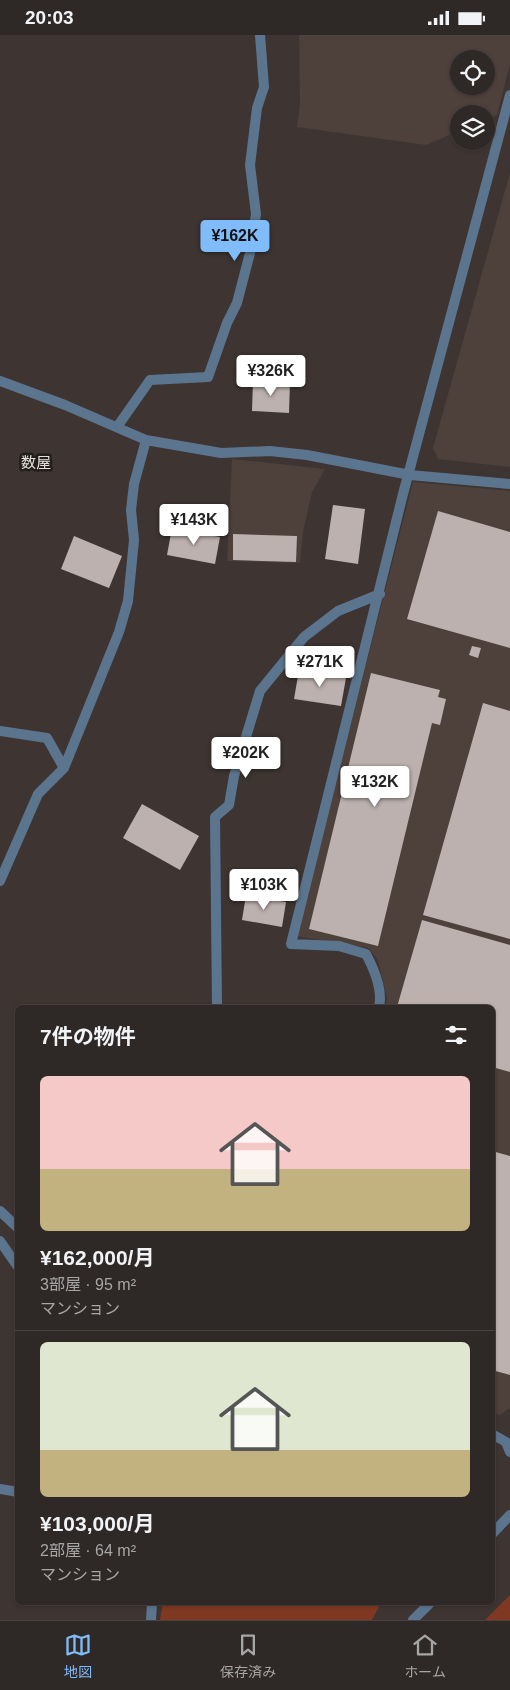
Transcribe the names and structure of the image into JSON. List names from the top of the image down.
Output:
{
  "districts": ["数屋"],
  "page": {
    "status": "20:03",
    "price": [
      "¥162K",
      "¥326K",
      "¥143K",
      "¥271K",
      "¥202K",
      "¥132K",
      "¥103K"
    ],
    "heading": "7件の物件",
    "list": [
      {
        "name": "¥162,000/月",
        "note": "3部屋 · 95 m² · マンション"
      },
      {
        "name": "¥103,000/月",
        "note": "2部屋 · 64 m² · マンション"
      }
    ],
    "tabs": ["地図", "保存済み", "ホーム"]
  }
}
